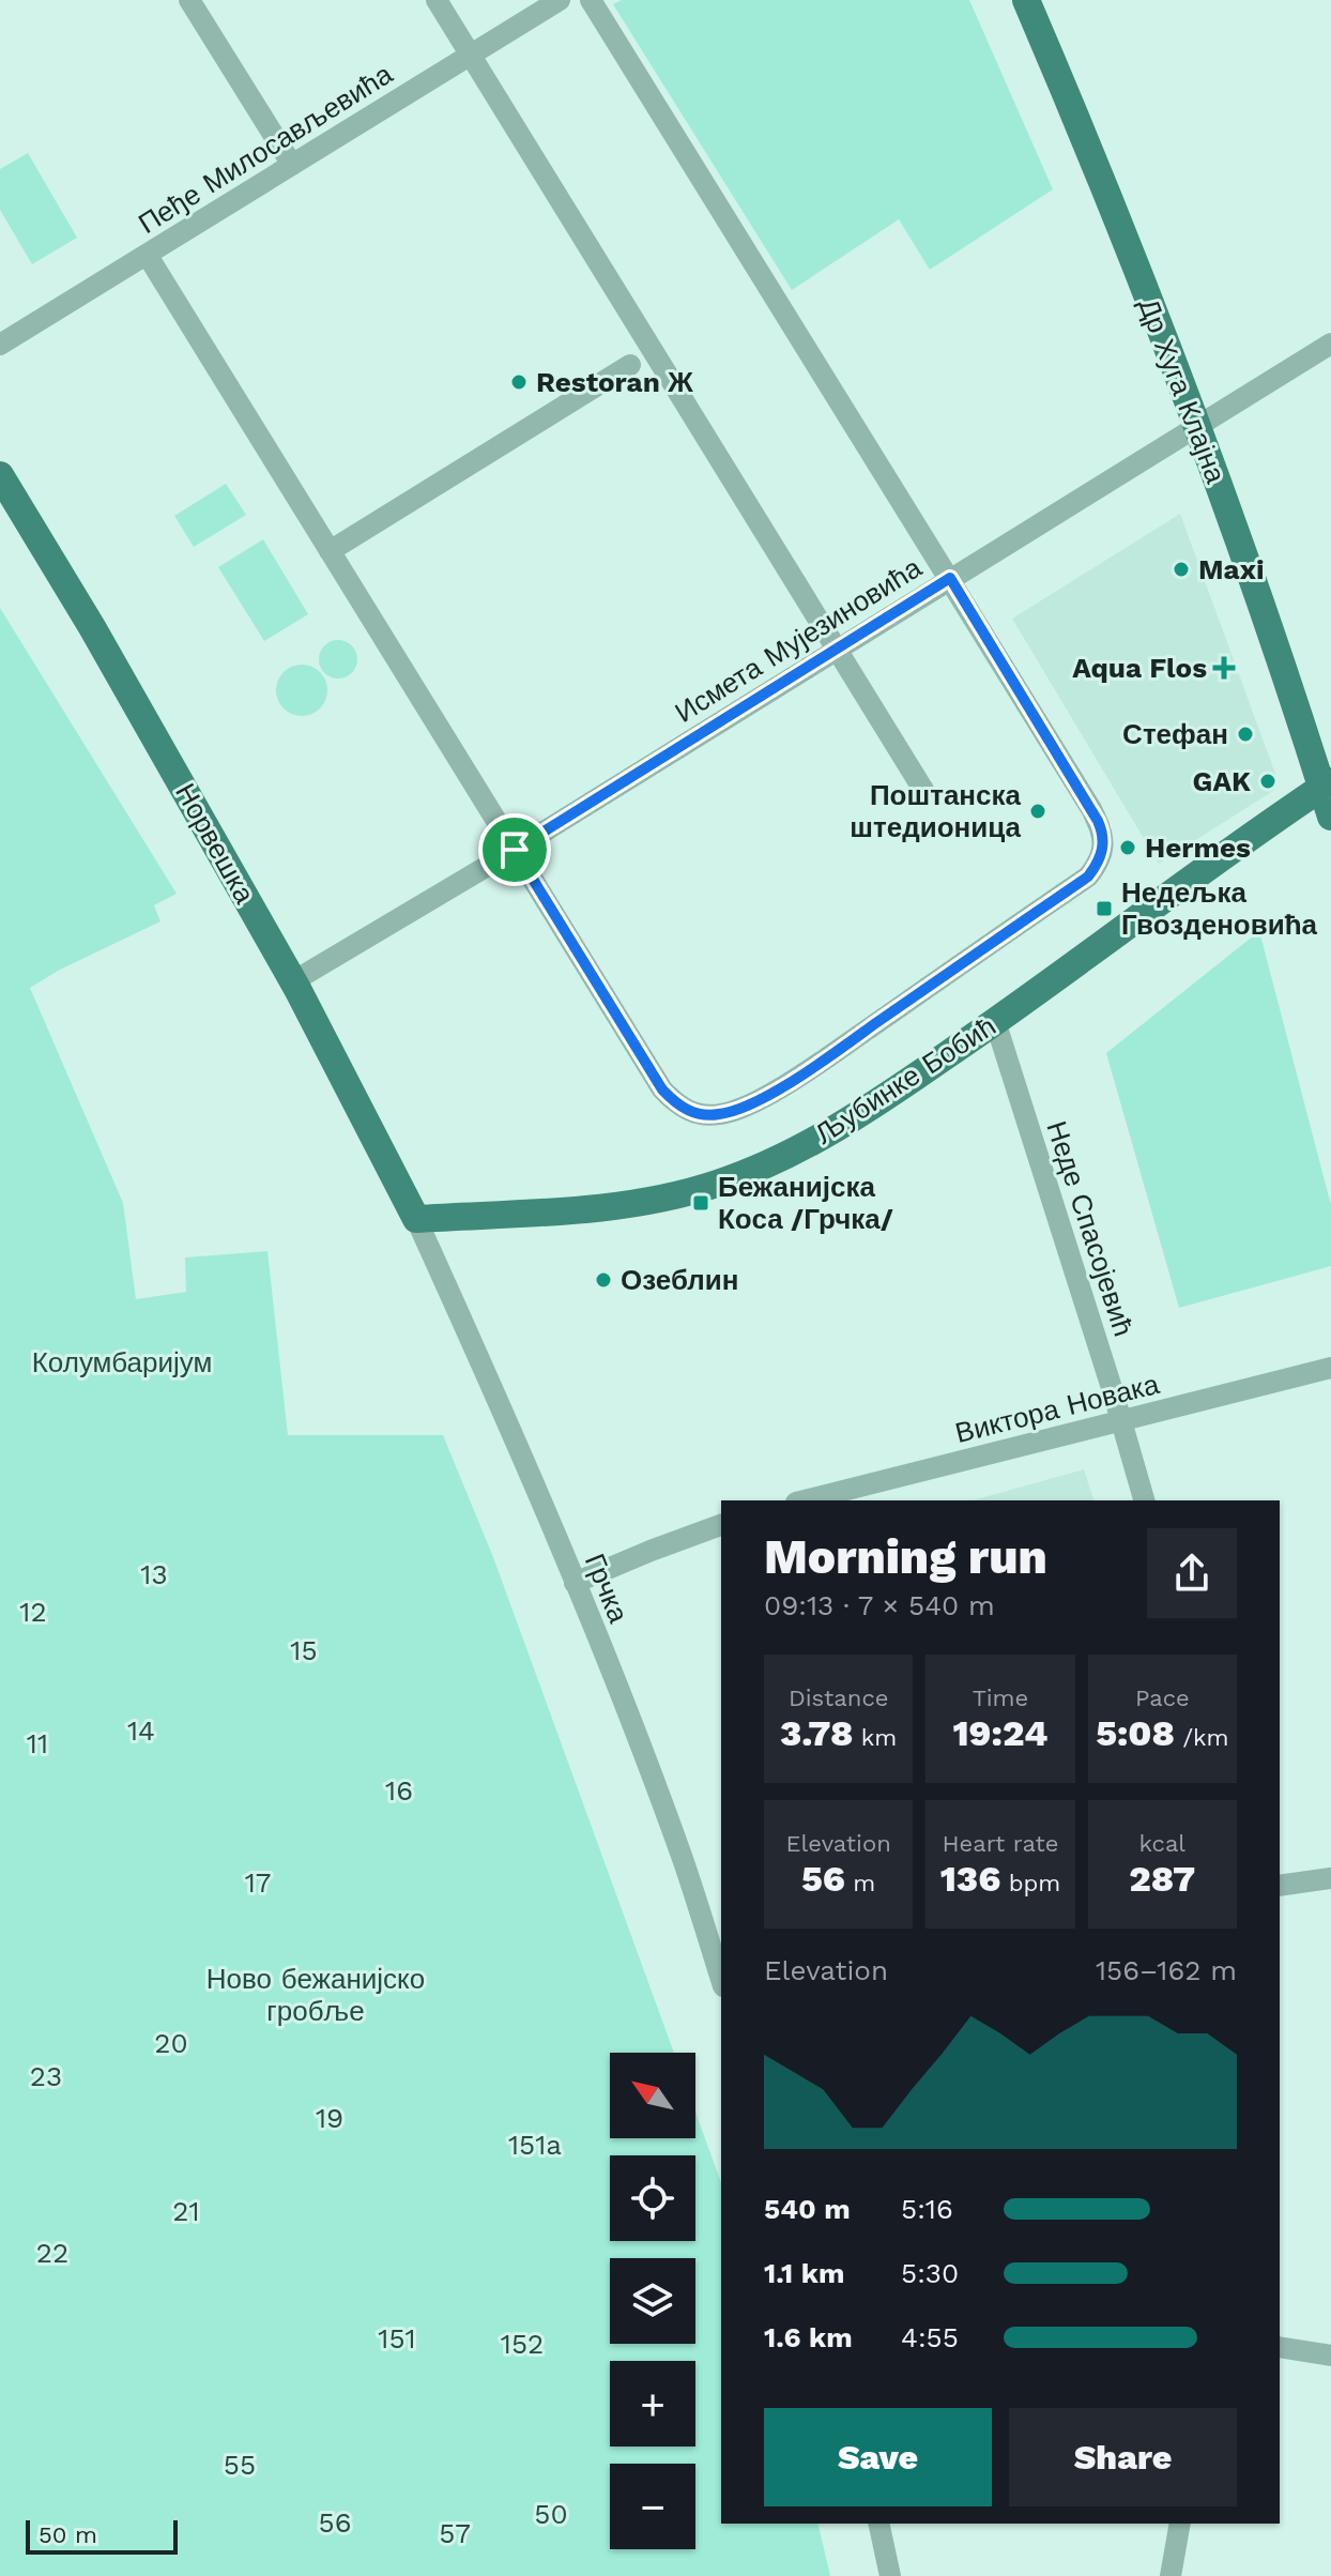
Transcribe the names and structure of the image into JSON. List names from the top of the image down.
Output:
{
  "streets": {
    "main road": ["Др Хуга Клајна", "Норвешка", "Љубинке Бобић"],
    "street": [
      "Пеђе Милосављевића",
      "Исмета Мујезиновића",
      "Неде Спасојевић",
      "Виктора Новака",
      "Грчка"
    ]
  },
  "crossings": [
    ["Др Хуга Клајна", "Исмета Мујезиновића"],
    ["Др Хуга Клајна", "Љубинке Бобић"],
    ["Исмета Мујезиновића", "Норвешка"],
    ["Норвешка", "Љубинке Бобић"],
    ["Норвешка", "Грчка"],
    ["Љубинке Бобић", "Неде Спасојевић"],
    ["Љубинке Бобић", "Грчка"],
    ["Неде Спасојевић", "Виктора Новака"]
  ],
  "parks": [
    "Колумбаријум",
    "13",
    "12",
    "15",
    "14",
    "11",
    "16",
    "17",
    "Ново бежанијско гробље",
    "20",
    "23",
    "19",
    "151a",
    "21",
    "22",
    "151",
    "152",
    "55",
    "50",
    "56",
    "57"
  ],
  "places": {
    "other": [
      "Restoran Ж",
      "Maxi",
      "Стефан",
      "GAK",
      "Поштанска штедионица",
      "Hermes",
      "Озеблин"
    ],
    "health": ["Aqua Flos"],
    "transit": ["Недељка Гвозденовића", "Бежанијска Коса /Грчка/"]
  },
  "scale_bar": "50 m",
  "north": "top left",
  "page": {
    "heading": ["Morning run", "09:13 · 7 × 540 m"],
    "stats": [
      ["Distance", "3.78 km"],
      ["Time", "19:24"],
      ["Pace", "5:08 /km"],
      ["Elevation", "56 m"],
      ["Heart rate", "136 bpm"],
      ["kcal", "287"]
    ],
    "chart": ["Elevation", "156–162 m"],
    "map_buttons": ["+", "−"],
    "list": [
      {
        "name": "540 m",
        "note": "5:16"
      },
      {
        "name": "1.1 km",
        "note": "5:30"
      },
      {
        "name": "1.6 km",
        "note": "4:55"
      }
    ],
    "buttons": ["Save", "Share"],
    "scale": "50 m"
  }
}
